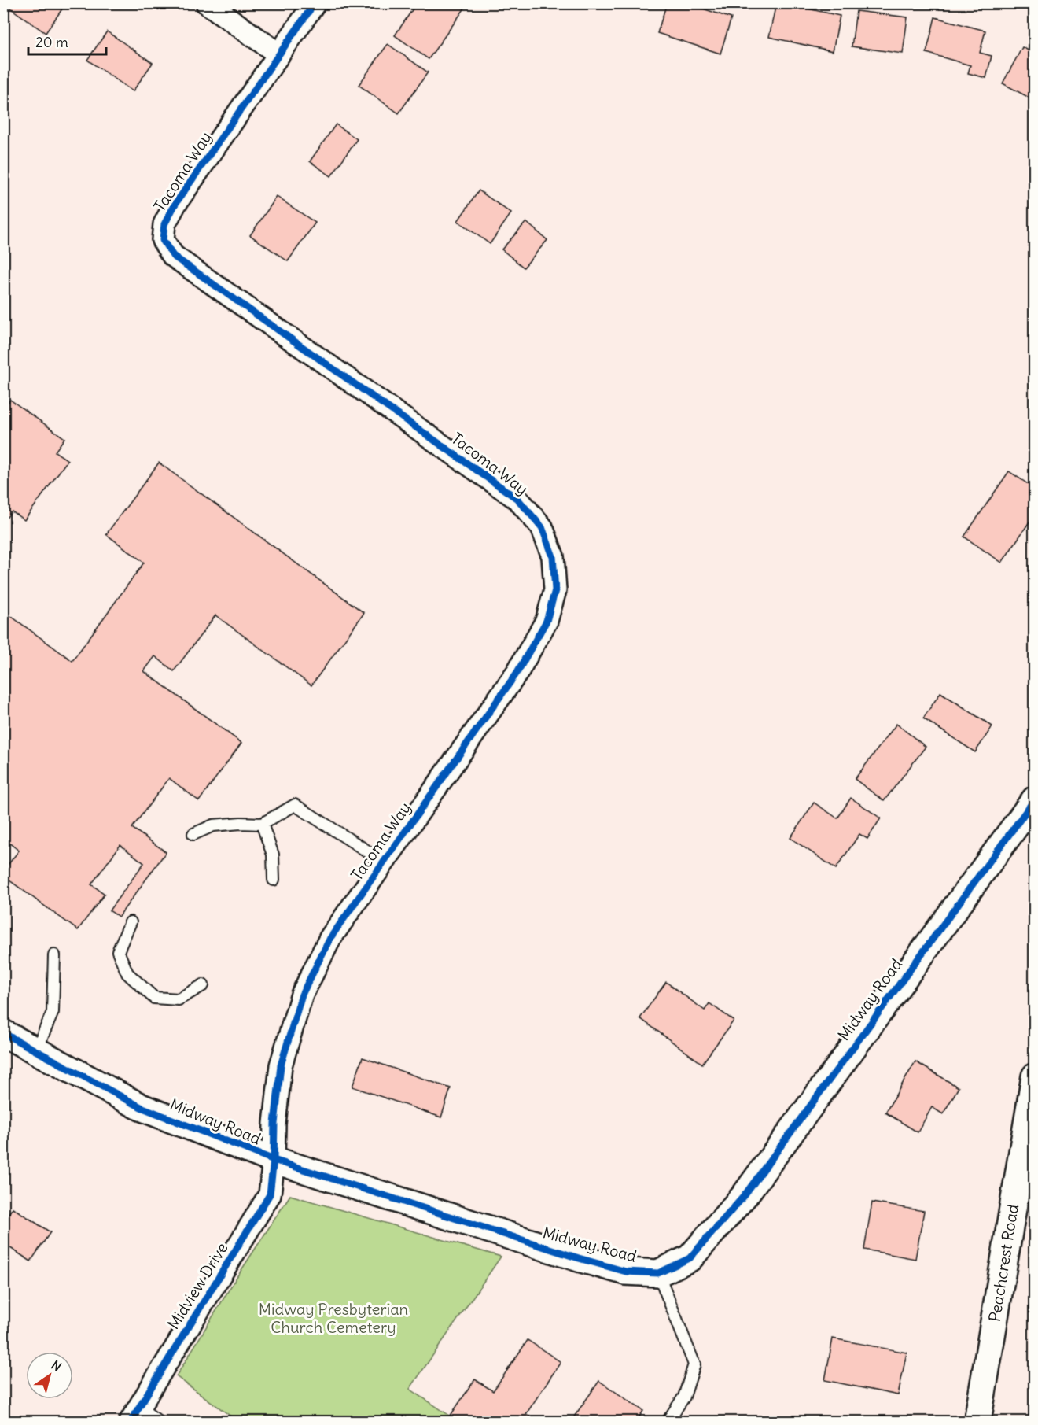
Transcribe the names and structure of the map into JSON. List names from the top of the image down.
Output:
{
  "streets": {
    "street": [
      "Tacoma Way",
      "Midway Road",
      "Peachcrest Road",
      "Midview Drive"
    ]
  },
  "crossings": [
    ["Tacoma Way", "Midway Road"],
    ["Tacoma Way", "Midview Drive"],
    ["Midway Road", "Midview Drive"]
  ],
  "parks": ["Midway Presbyterian Church Cemetery"],
  "scale_bar": "20 m",
  "north": "top right"
}
